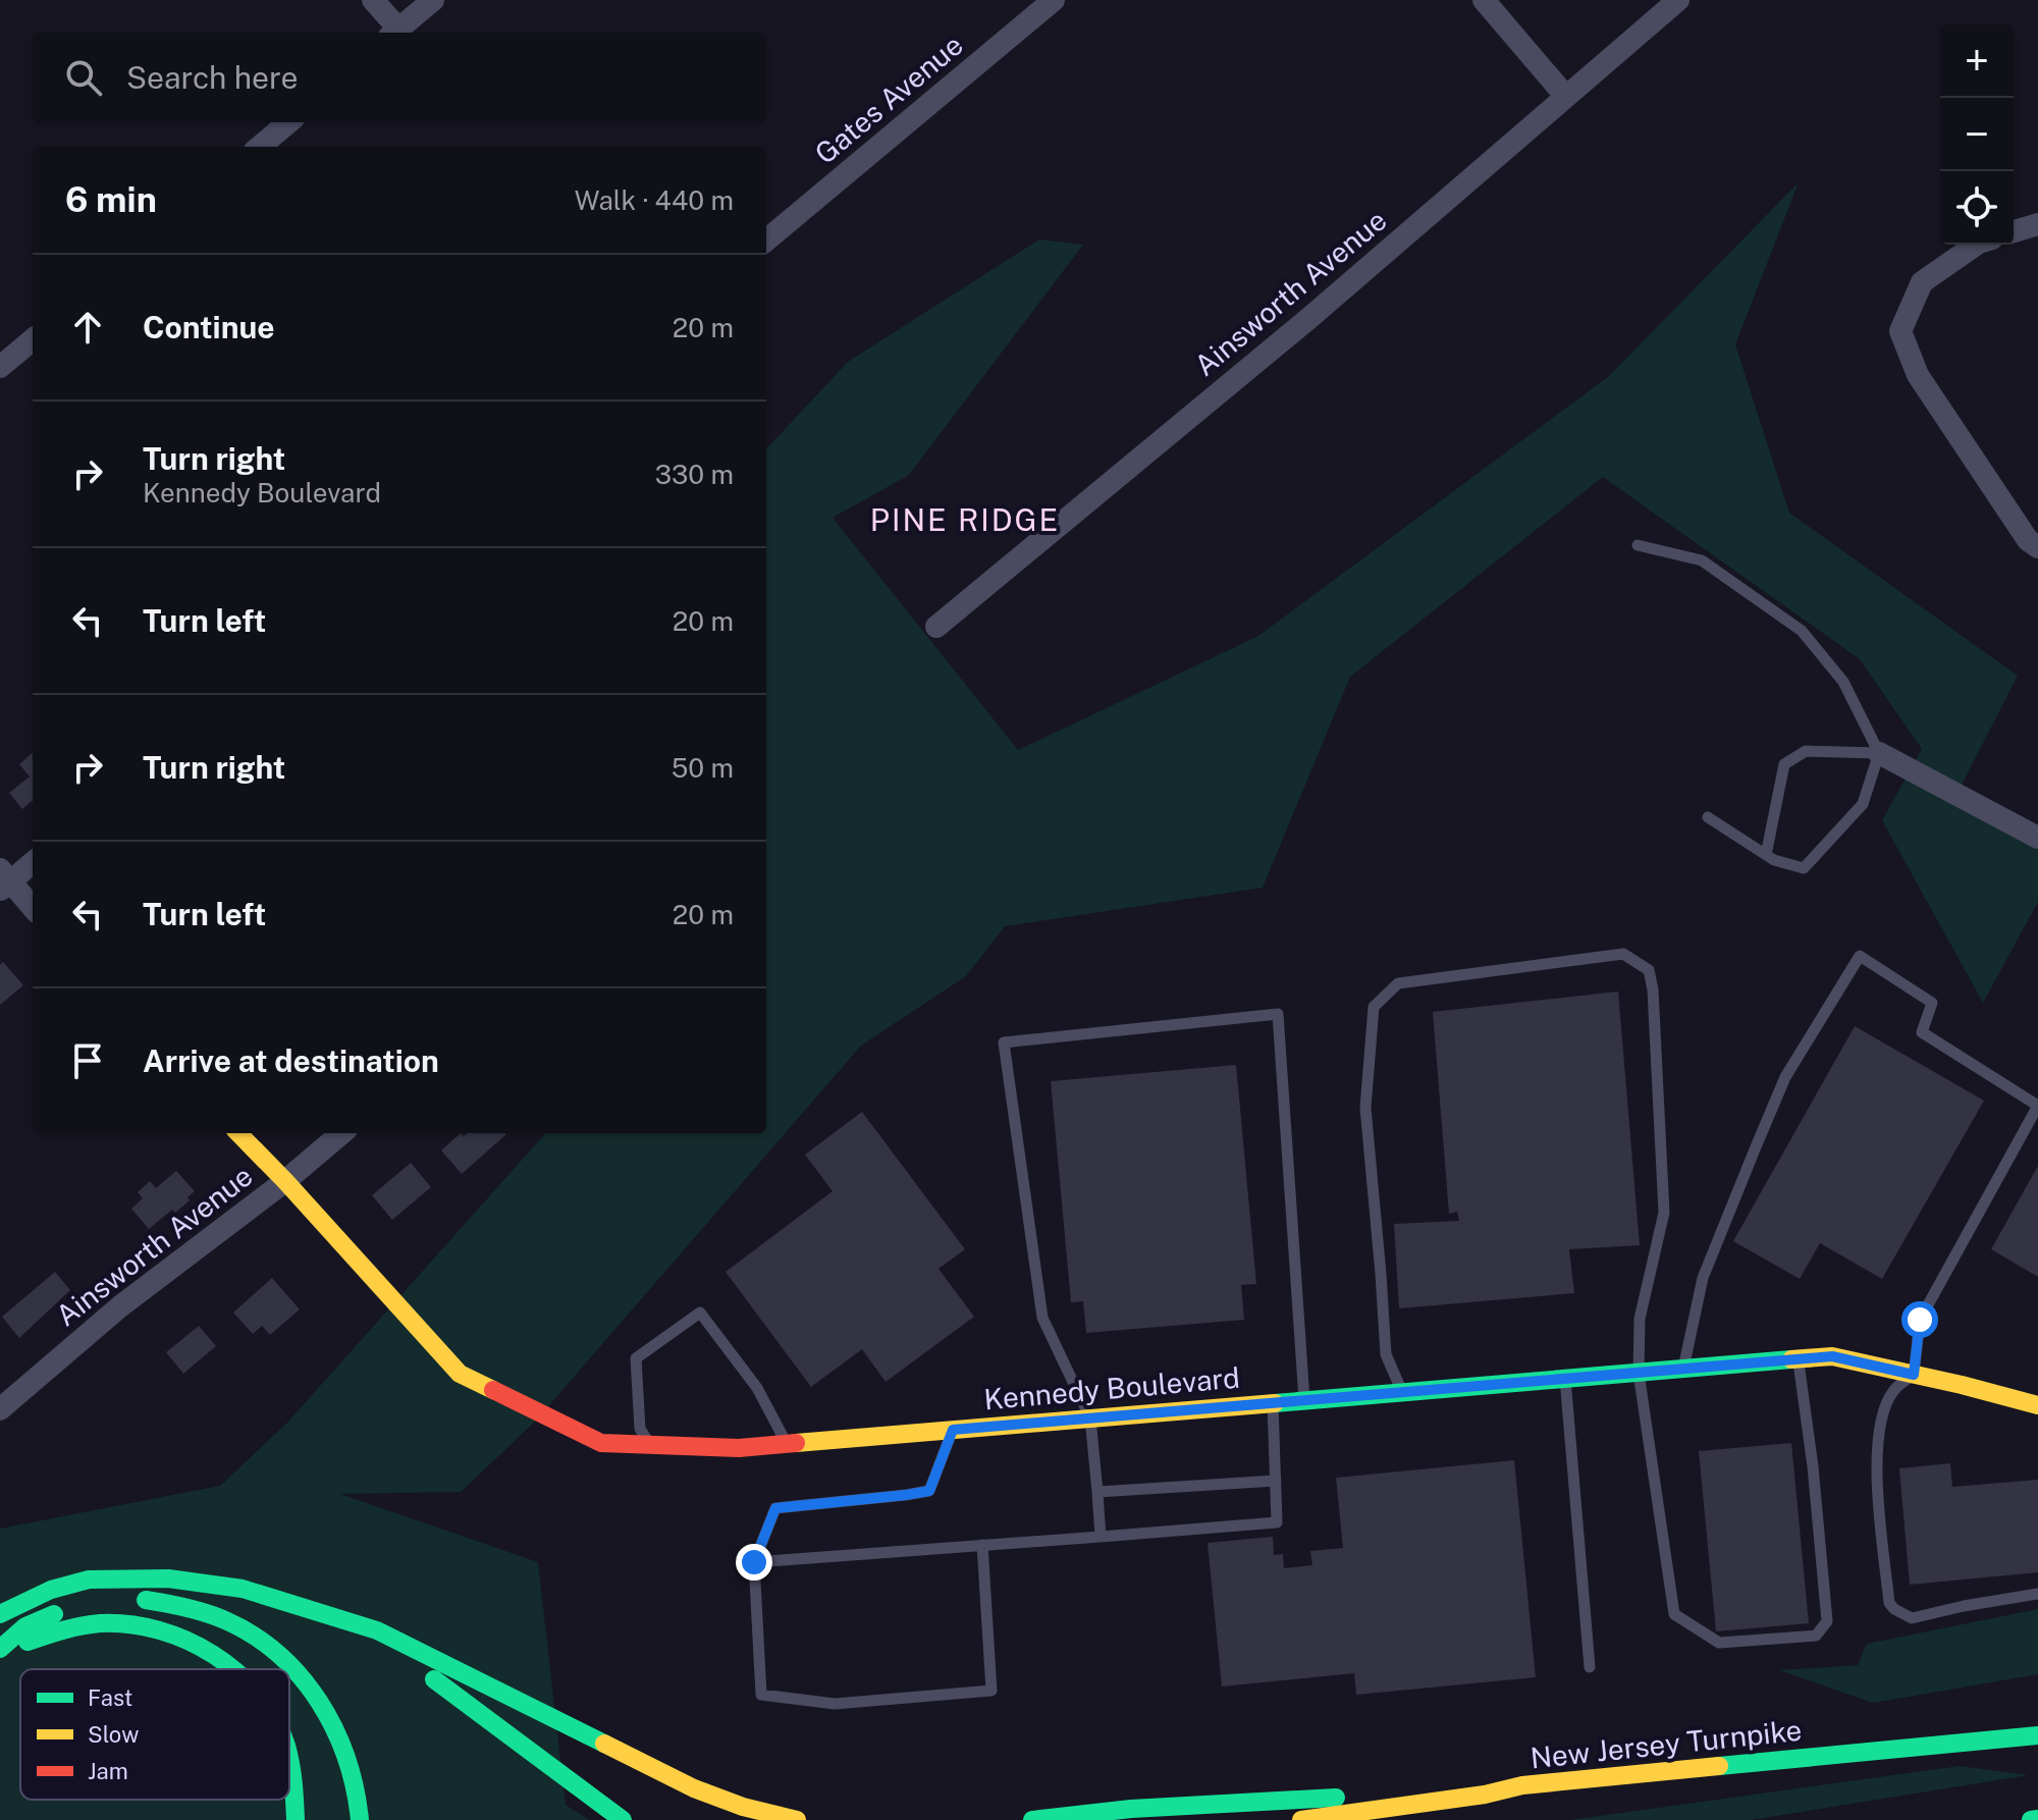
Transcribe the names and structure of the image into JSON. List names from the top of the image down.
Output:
{
  "streets": {
    "main road": ["Kennedy Boulevard", "New Jersey Turnpike"],
    "street": ["Gates Avenue", "Ainsworth Avenue"]
  },
  "crossings": [
    ["Ainsworth Avenue", "Kennedy Boulevard"]
  ],
  "districts": ["PINE RIDGE"],
  "legend": ["Fast", "Slow", "Jam"],
  "page": {
    "map_buttons": ["+", "−"],
    "search": "Search here",
    "heading": ["6 min", "Walk · 440 m"],
    "list": [
      ["Continue", "20 m"],
      ["Turn right", "Kennedy Boulevard", "330 m"],
      ["Turn left", "20 m"],
      ["Turn right", "50 m"],
      ["Turn left", "20 m"],
      "Arrive at destination"
    ]
  }
}
